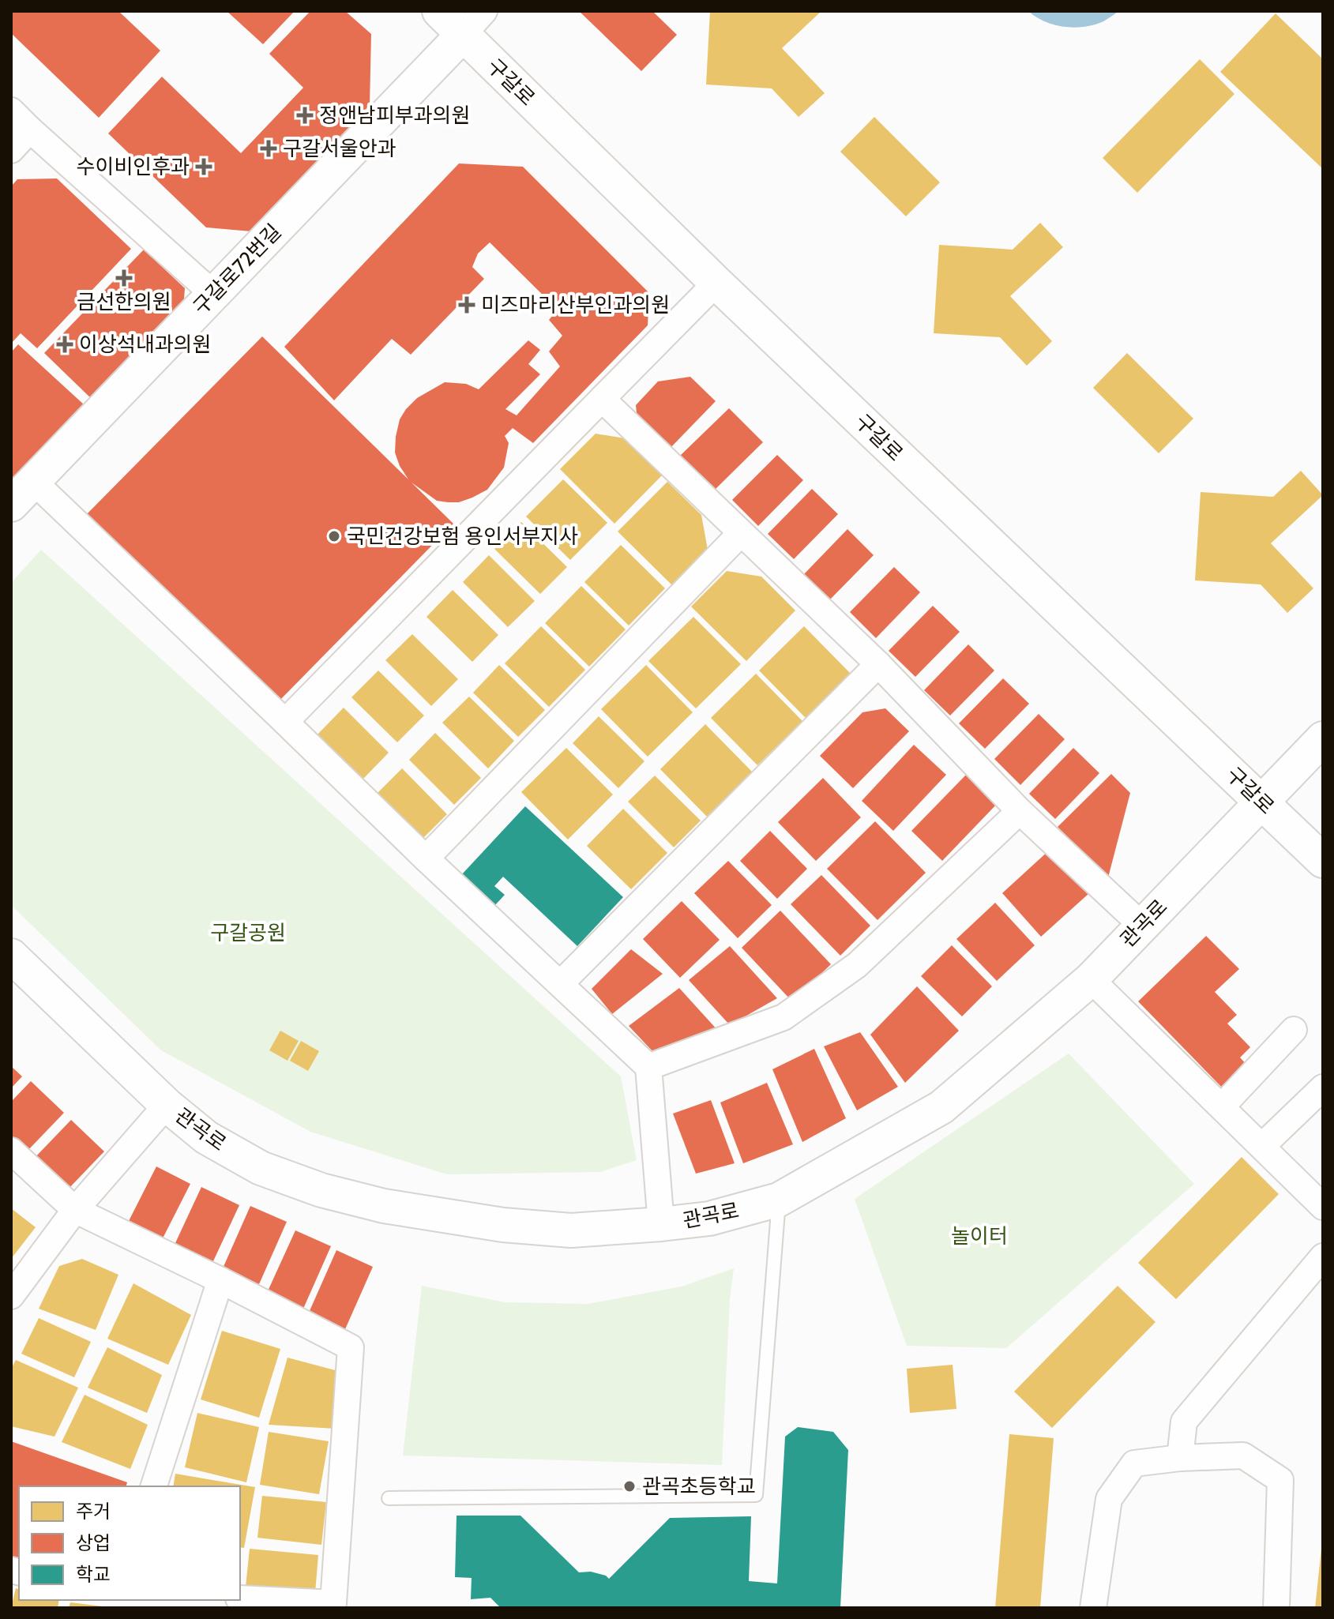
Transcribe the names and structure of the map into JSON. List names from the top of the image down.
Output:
{
  "streets": {
    "street": ["구갈로", "구갈로72번길", "관곡로"]
  },
  "crossings": [
    ["구갈로", "구갈로72번길"],
    ["구갈로", "관곡로"]
  ],
  "parks": ["구갈공원", "놀이터"],
  "places": {
    "health": [
      "정앤남피부과의원",
      "구갈서울안과",
      "수이비인후과",
      "금선한의원",
      "미즈마리산부인과의원",
      "이상석내과의원"
    ],
    "other": ["국민건강보험 용인서부지사", "관곡초등학교"]
  },
  "legend": ["주거", "상업", "학교"]
}
